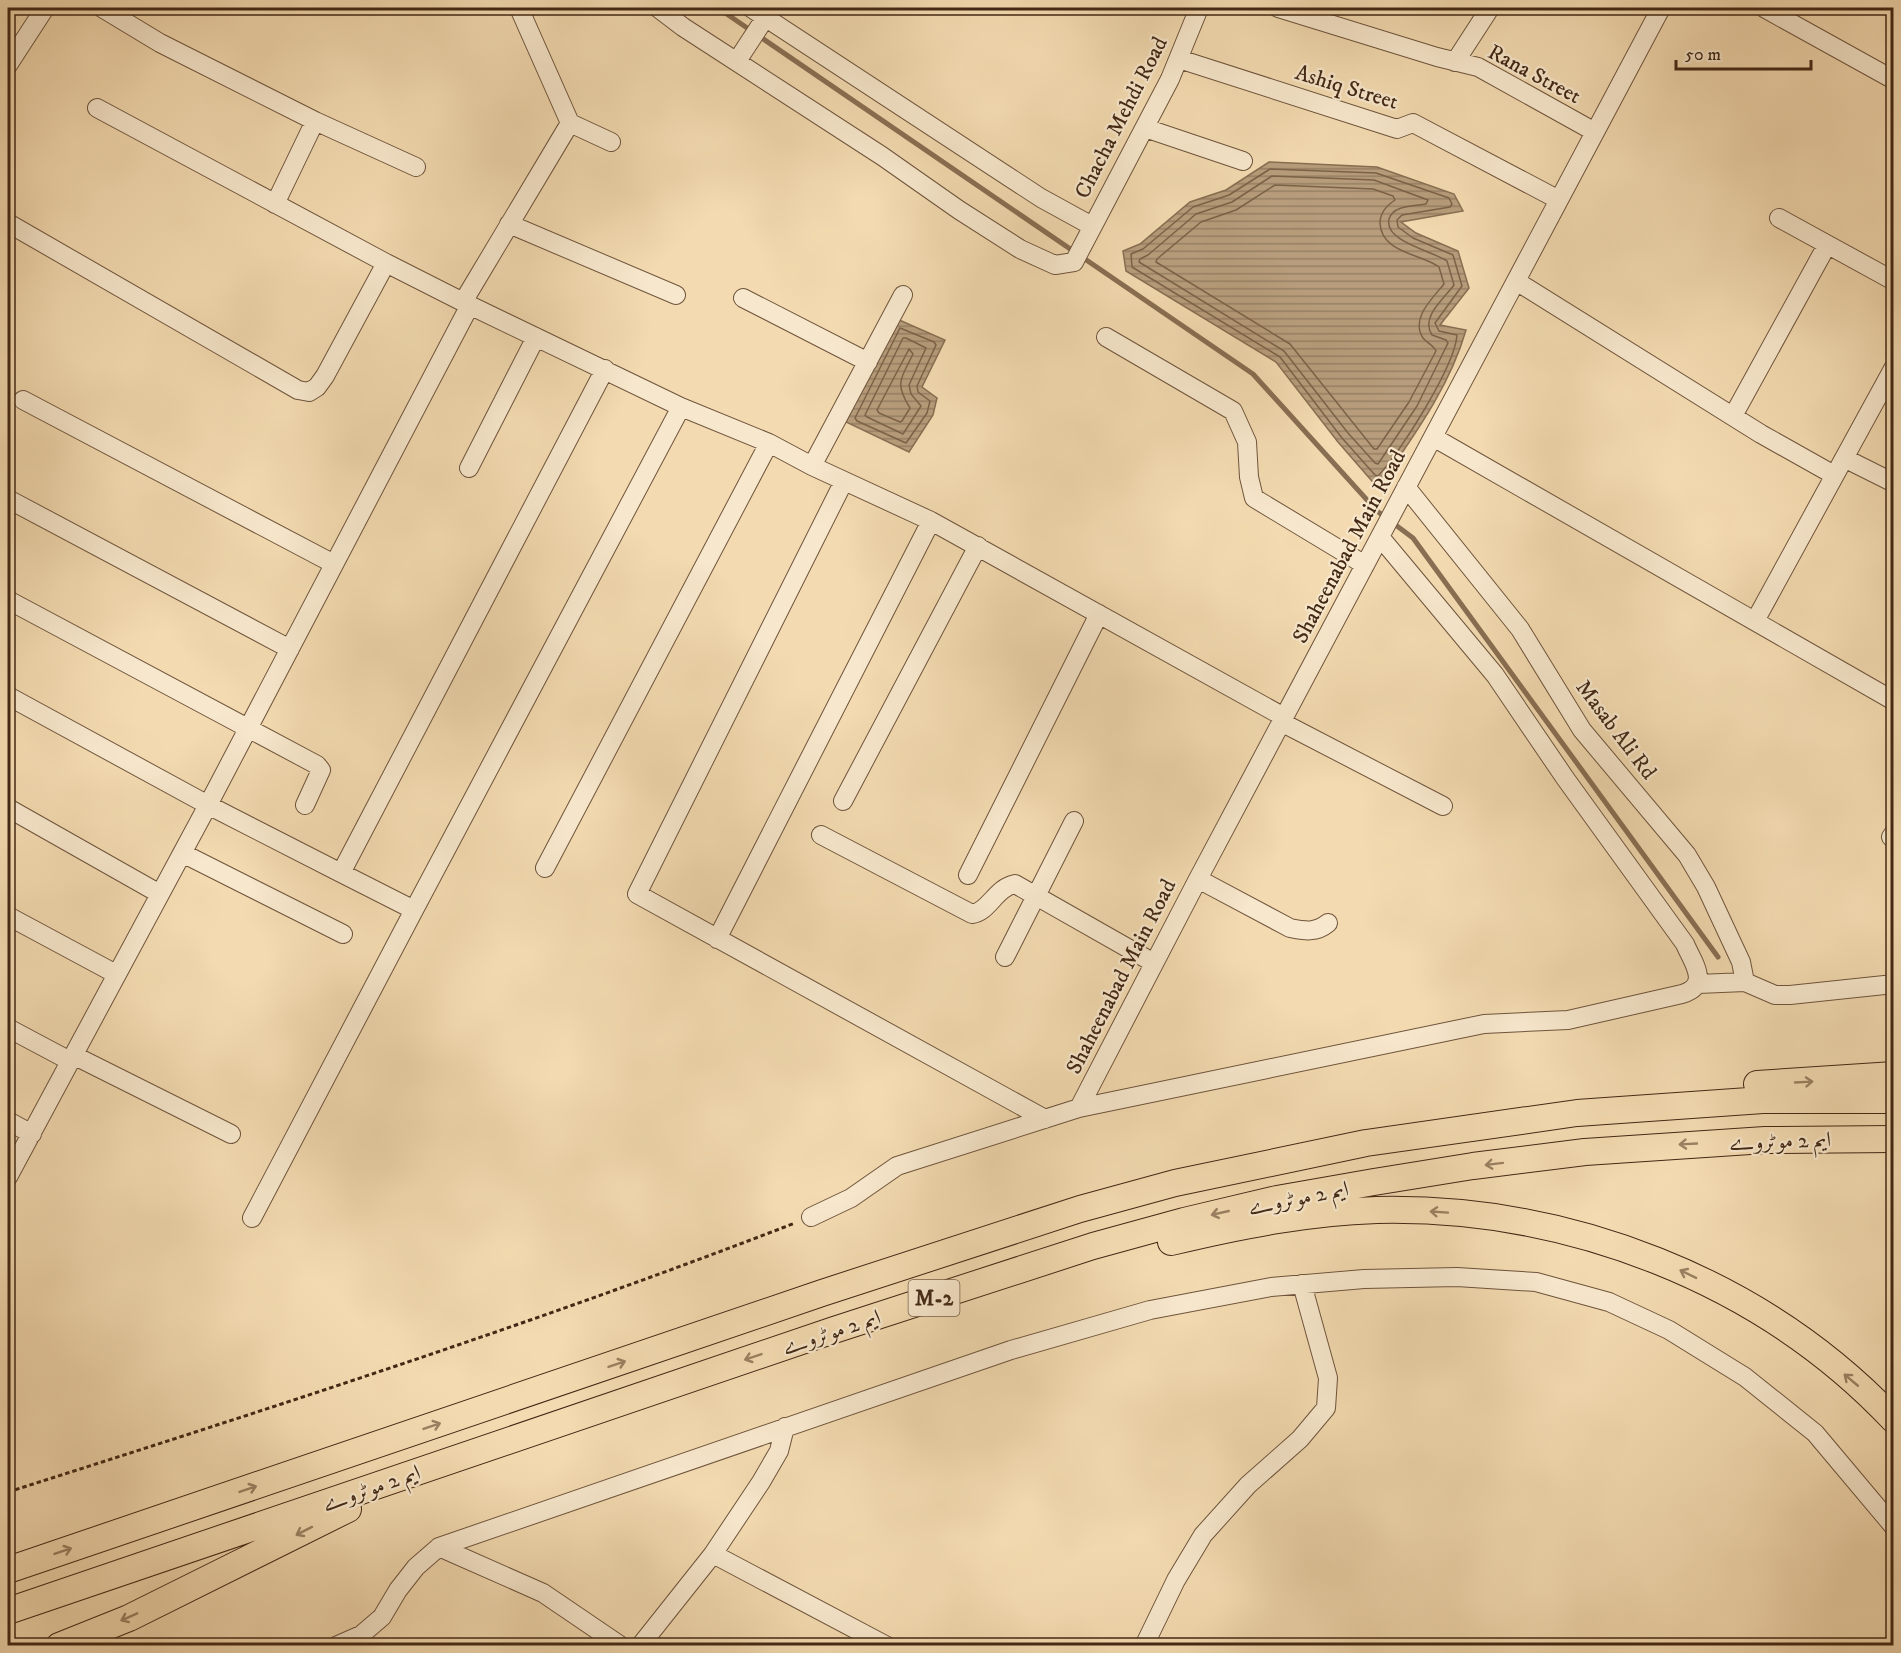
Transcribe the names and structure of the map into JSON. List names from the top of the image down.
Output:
{
  "streets": {
    "highway": ["ایم 2 موٹروے", "M-2"],
    "street": [
      "Rana Street",
      "Ashiq Street",
      "Chacha Mehdi Road",
      "Shaheenabad Main Road",
      "Masab Ali Rd"
    ]
  },
  "crossings": [
    ["Rana Street", "Shaheenabad Main Road"],
    ["Ashiq Street", "Chacha Mehdi Road"],
    ["Ashiq Street", "Shaheenabad Main Road"],
    ["Shaheenabad Main Road", "Masab Ali Rd"]
  ],
  "scale_bar": "50 m"
}
